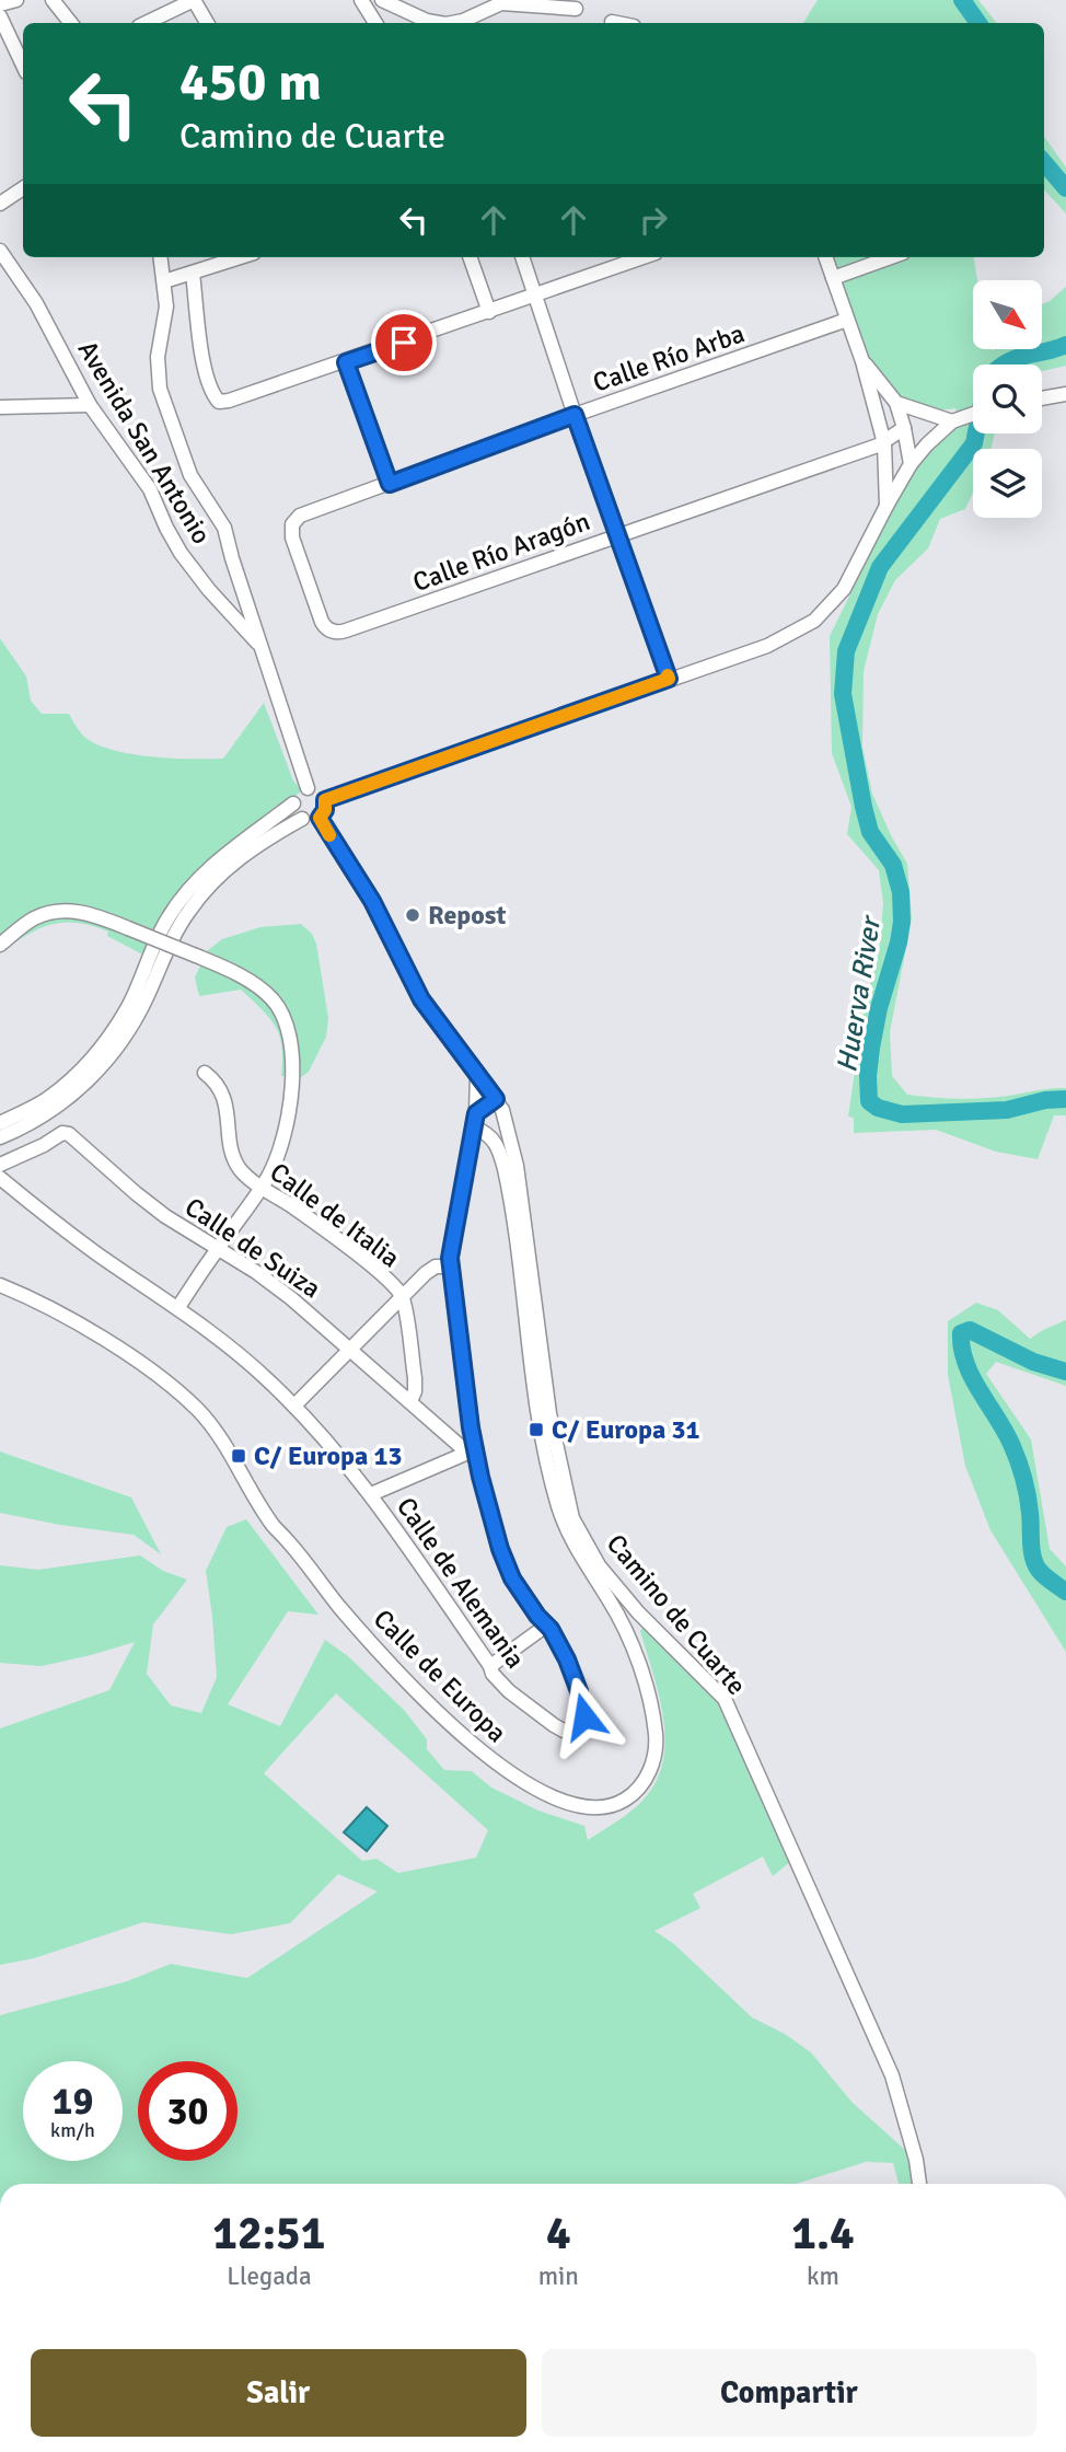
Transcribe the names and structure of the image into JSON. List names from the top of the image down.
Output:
{
  "streets": {
    "street": [
      "Calle Río Arba",
      "Avenida San Antonio",
      "Calle Río Aragón",
      "Calle de Italia",
      "Calle de Suiza",
      "Calle de Alemania",
      "Camino de Cuarte",
      "Calle de Europa"
    ]
  },
  "crossings": [
    ["Calle Río Arba", "Calle Río Aragón"],
    ["Calle de Italia", "Calle de Suiza"],
    ["Calle de Suiza", "Calle de Alemania"],
    ["Calle de Alemania", "Camino de Cuarte"],
    ["Calle de Alemania", "Calle de Europa"]
  ],
  "water": ["Huerva River"],
  "places": {
    "other": ["Repost"],
    "transit": ["C/ Europa 31", "C/ Europa 13"]
  },
  "north": "bottom right",
  "page": {
    "turn": ["450 m", "Camino de Cuarte"],
    "speed": "19 km/h",
    "limit": "30",
    "eta": [
      "12:51",
      "Llegada",
      "4",
      "min",
      "1.4",
      "km"
    ],
    "buttons": ["Salir", "Compartir"]
  }
}
